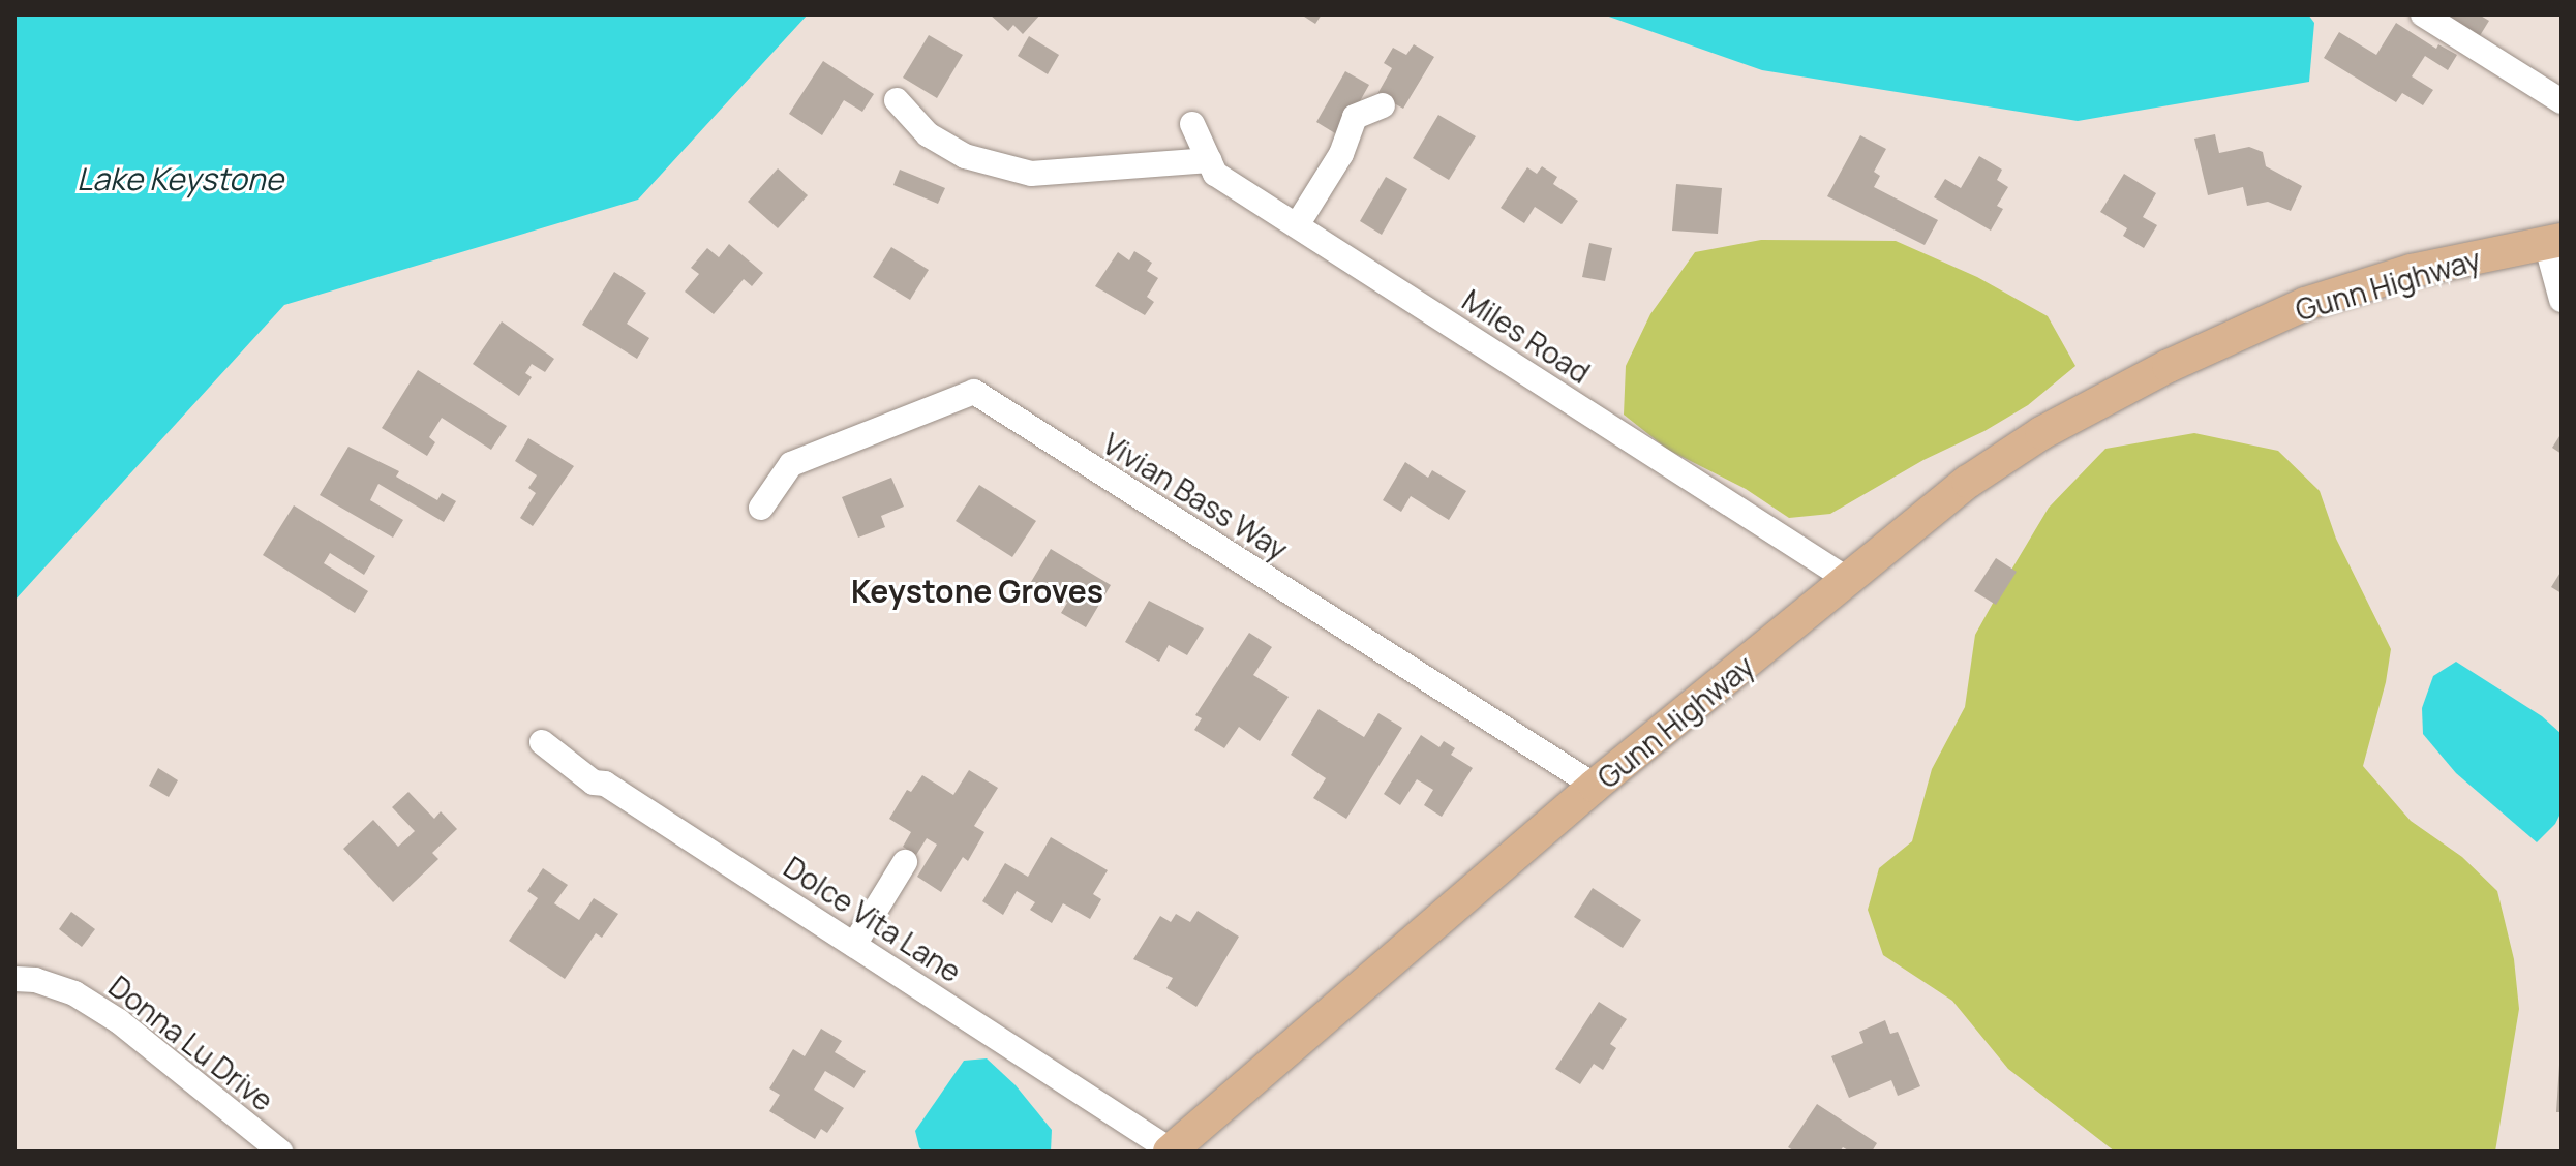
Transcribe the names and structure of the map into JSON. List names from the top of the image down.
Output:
{
  "streets": {
    "main road": ["Gunn Highway"],
    "street": [
      "Miles Road",
      "Vivian Bass Way",
      "Dolce Vita Lane",
      "Donna Lu Drive"
    ]
  },
  "crossings": [
    ["Gunn Highway", "Miles Road"],
    ["Gunn Highway", "Vivian Bass Way"],
    ["Gunn Highway", "Dolce Vita Lane"]
  ],
  "districts": ["Keystone Groves"],
  "water": ["Lake Keystone"]
}
